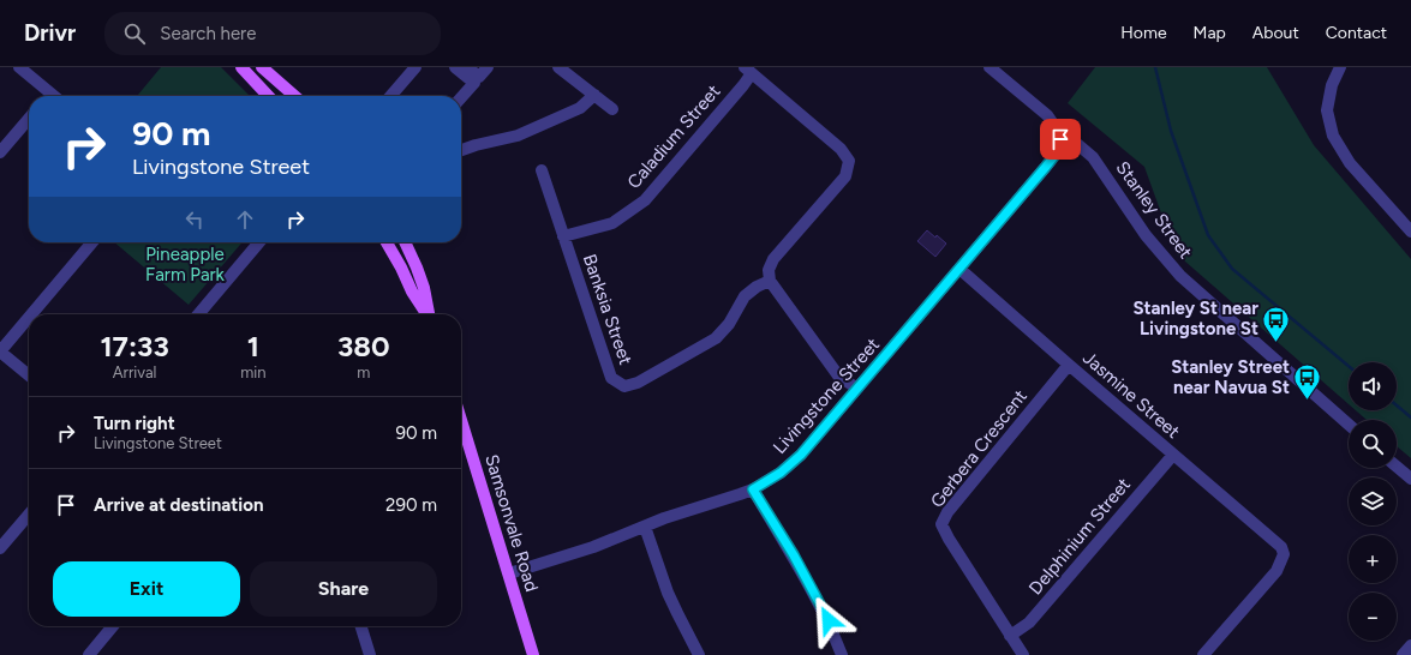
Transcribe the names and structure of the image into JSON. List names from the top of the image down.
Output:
{
  "streets": {
    "main road": ["Samsonvale Road"],
    "street": [
      "Caladium Street",
      "Stanley Street",
      "Banksia Street",
      "Jasmine Street",
      "Livingstone Street",
      "Gerbera Crescent",
      "Delphinium Street"
    ]
  },
  "crossings": [
    ["Caladium Street", "Banksia Street"],
    ["Stanley Street", "Livingstone Street"],
    ["Jasmine Street", "Livingstone Street"],
    ["Jasmine Street", "Gerbera Crescent"],
    ["Jasmine Street", "Delphinium Street"],
    ["Livingstone Street", "Samsonvale Road"],
    ["Gerbera Crescent", "Delphinium Street"]
  ],
  "parks": ["Pineapple Farm Park"],
  "places": {
    "bus stop": ["Stanley St near Livingstone St", "Stanley Street near Navua St"]
  },
  "page": {
    "header": "Drivr",
    "search": "Search here",
    "nav": [
      "Home",
      "Map",
      "About",
      "Contact"
    ],
    "turn": ["90 m", "Livingstone Street"],
    "eta": [
      "17:33",
      "Arrival",
      "1",
      "min",
      "380",
      "m"
    ],
    "map_buttons": ["+", "−"],
    "list": [
      {
        "name": "Turn right",
        "note": "Livingstone Street",
        "value": "90 m"
      },
      {
        "name": "Arrive at destination",
        "value": "290 m"
      }
    ],
    "buttons": ["Exit", "Share"]
  }
}
